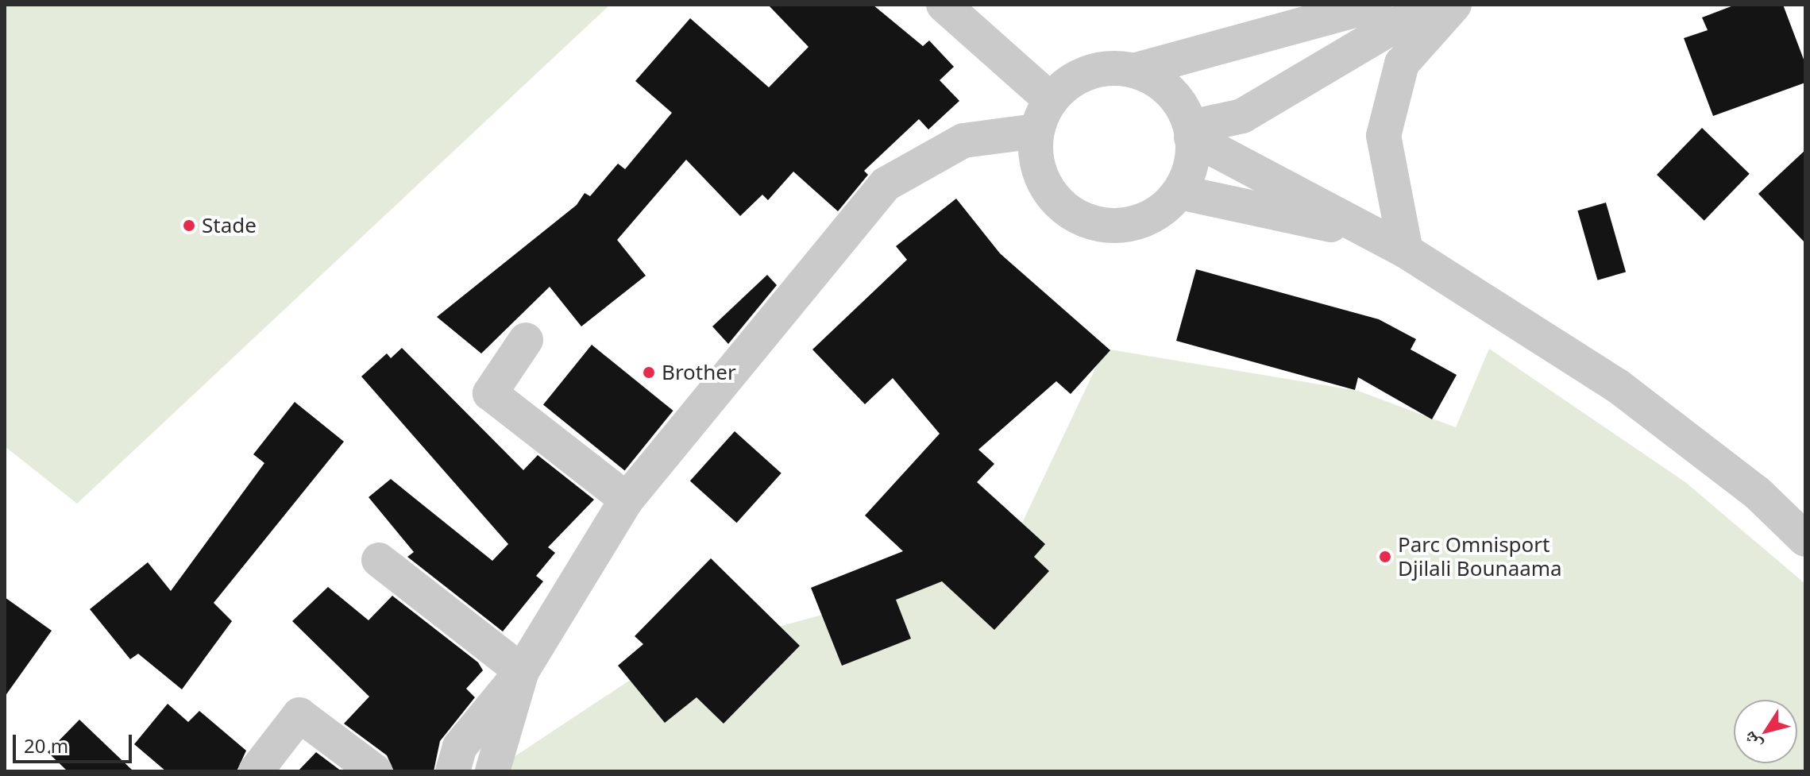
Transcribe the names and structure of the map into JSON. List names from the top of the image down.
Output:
{
  "places": ["Stade", "Brother", "Parc Omnisport Djilali Bounaama"],
  "scale_bar": "20 m",
  "north": "bottom left"
}
